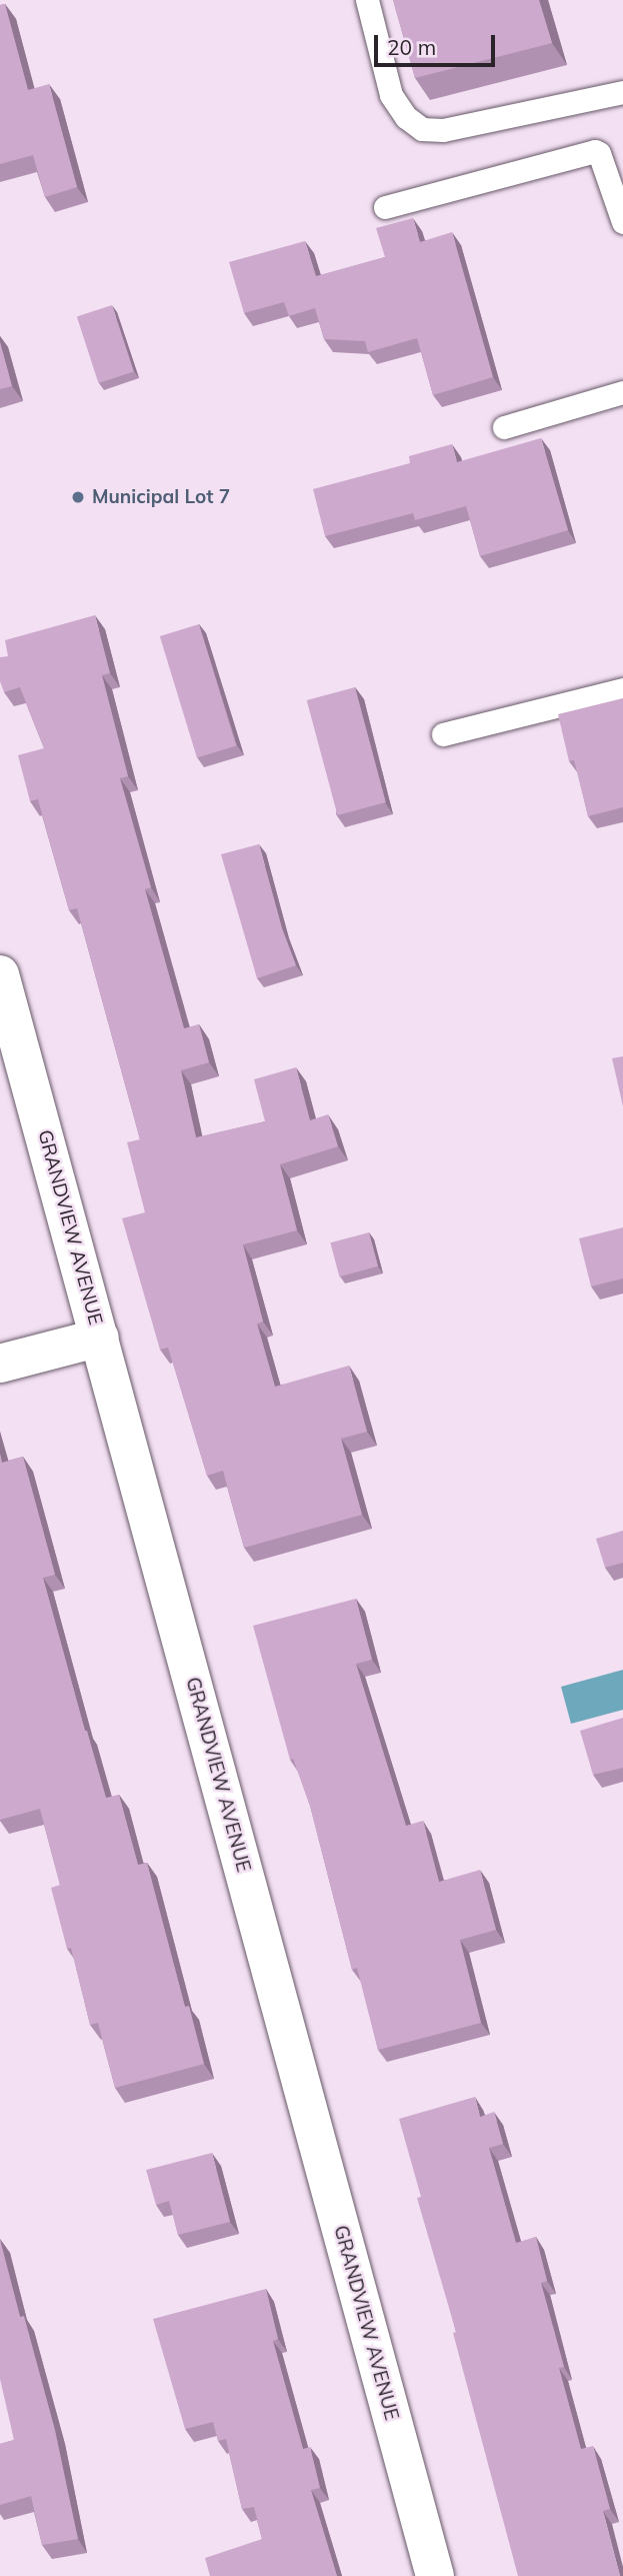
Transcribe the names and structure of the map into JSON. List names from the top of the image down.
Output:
{
  "streets": {
    "street": ["GRANDVIEW AVENUE"]
  },
  "places": ["Municipal Lot 7"],
  "scale_bar": "20 m"
}
